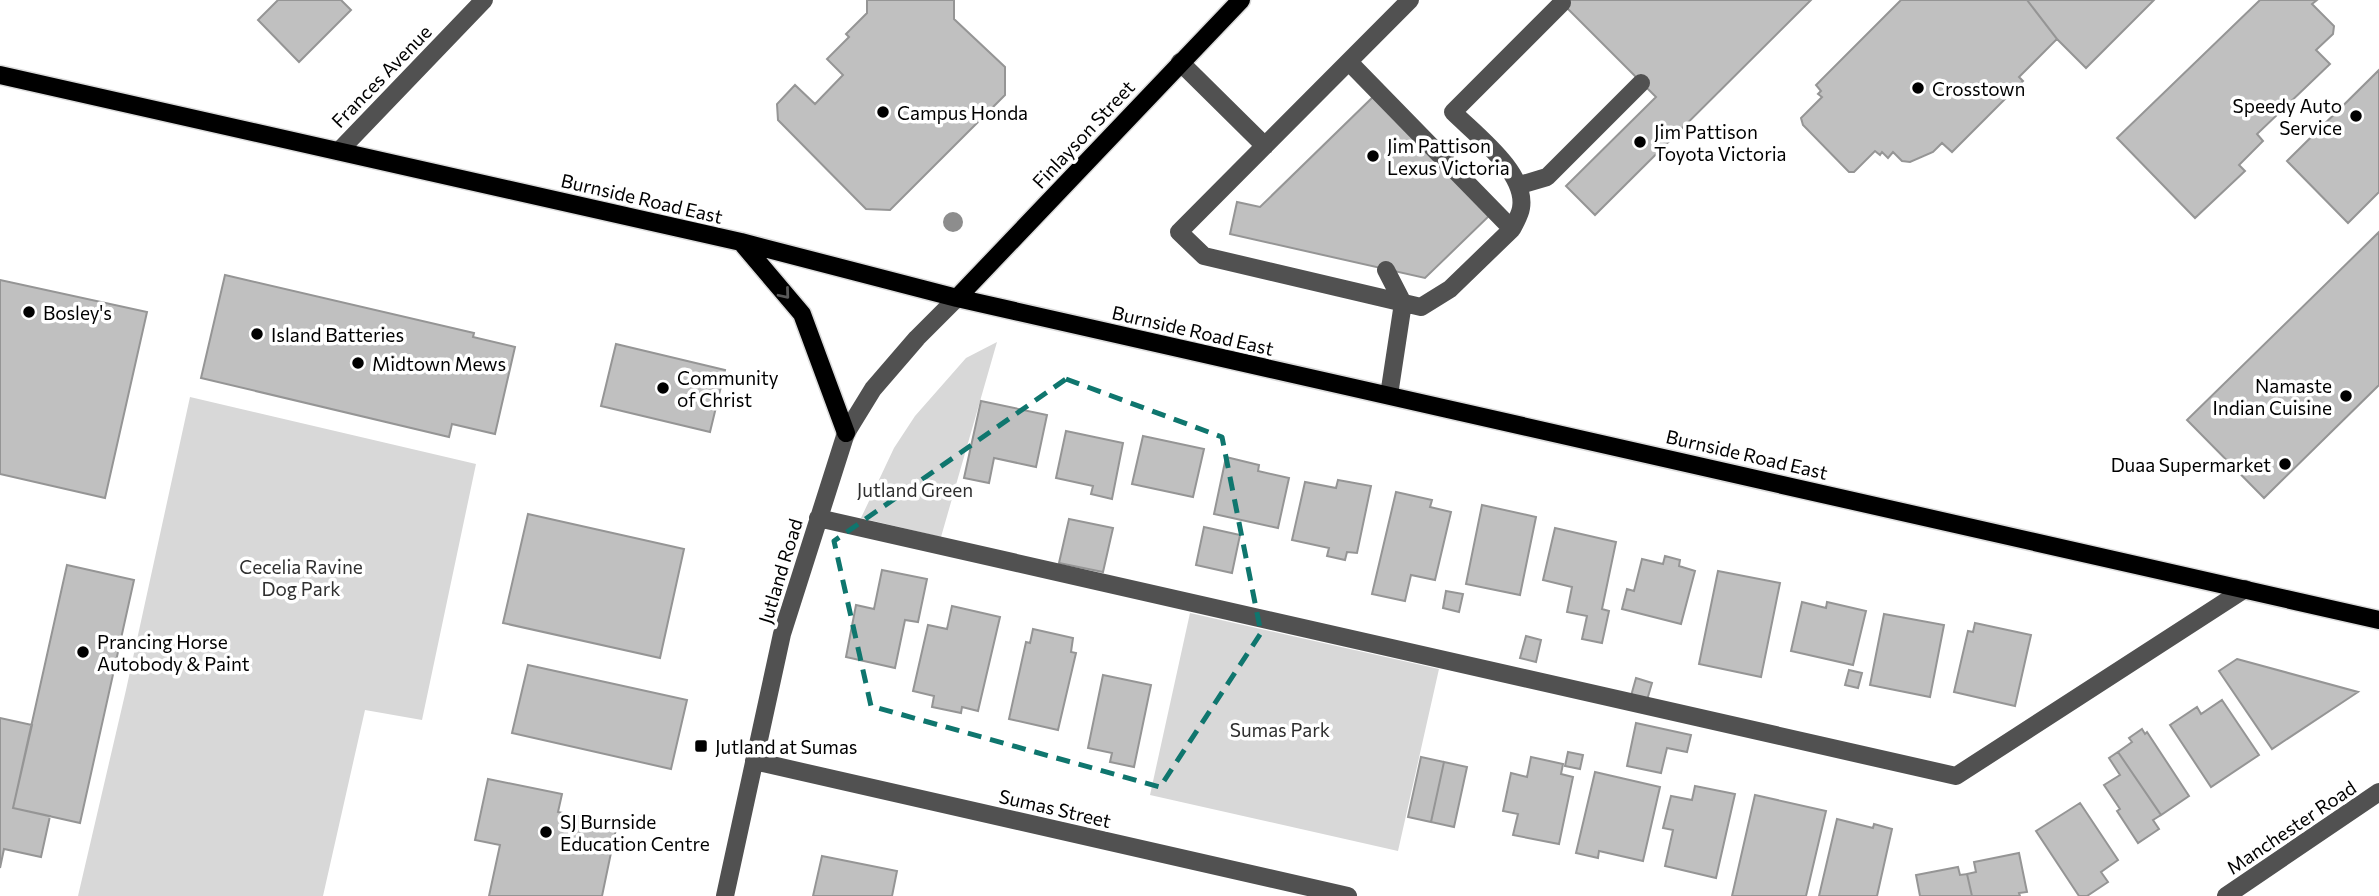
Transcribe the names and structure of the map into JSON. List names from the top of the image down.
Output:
{
  "streets": {
    "main road": ["Finlayson Street", "Burnside Road East"],
    "street": [
      "Frances Avenue",
      "Jutland Road",
      "Sumas Street",
      "Manchester Road"
    ]
  },
  "crossings": [
    ["Frances Avenue", "Burnside Road East"],
    ["Finlayson Street", "Burnside Road East"],
    ["Finlayson Street", "Jutland Road"],
    ["Burnside Road East", "Jutland Road"],
    ["Jutland Road", "Sumas Street"]
  ],
  "parks": ["Jutland Green", "Cecelia Ravine Dog Park", "Sumas Park"],
  "places": {
    "other": [
      "Crosstown",
      "Campus Honda",
      "Speedy Auto Service",
      "Jim Pattison Toyota Victoria",
      "Jim Pattison Lexus Victoria",
      "Bosley's",
      "Island Batteries",
      "Midtown Mews",
      "Community of Christ",
      "Namaste Indian Cuisine",
      "Duaa Supermarket",
      "Prancing Horse Autobody & Paint",
      "SJ Burnside Education Centre"
    ],
    "transit": ["Jutland at Sumas"]
  }
}
